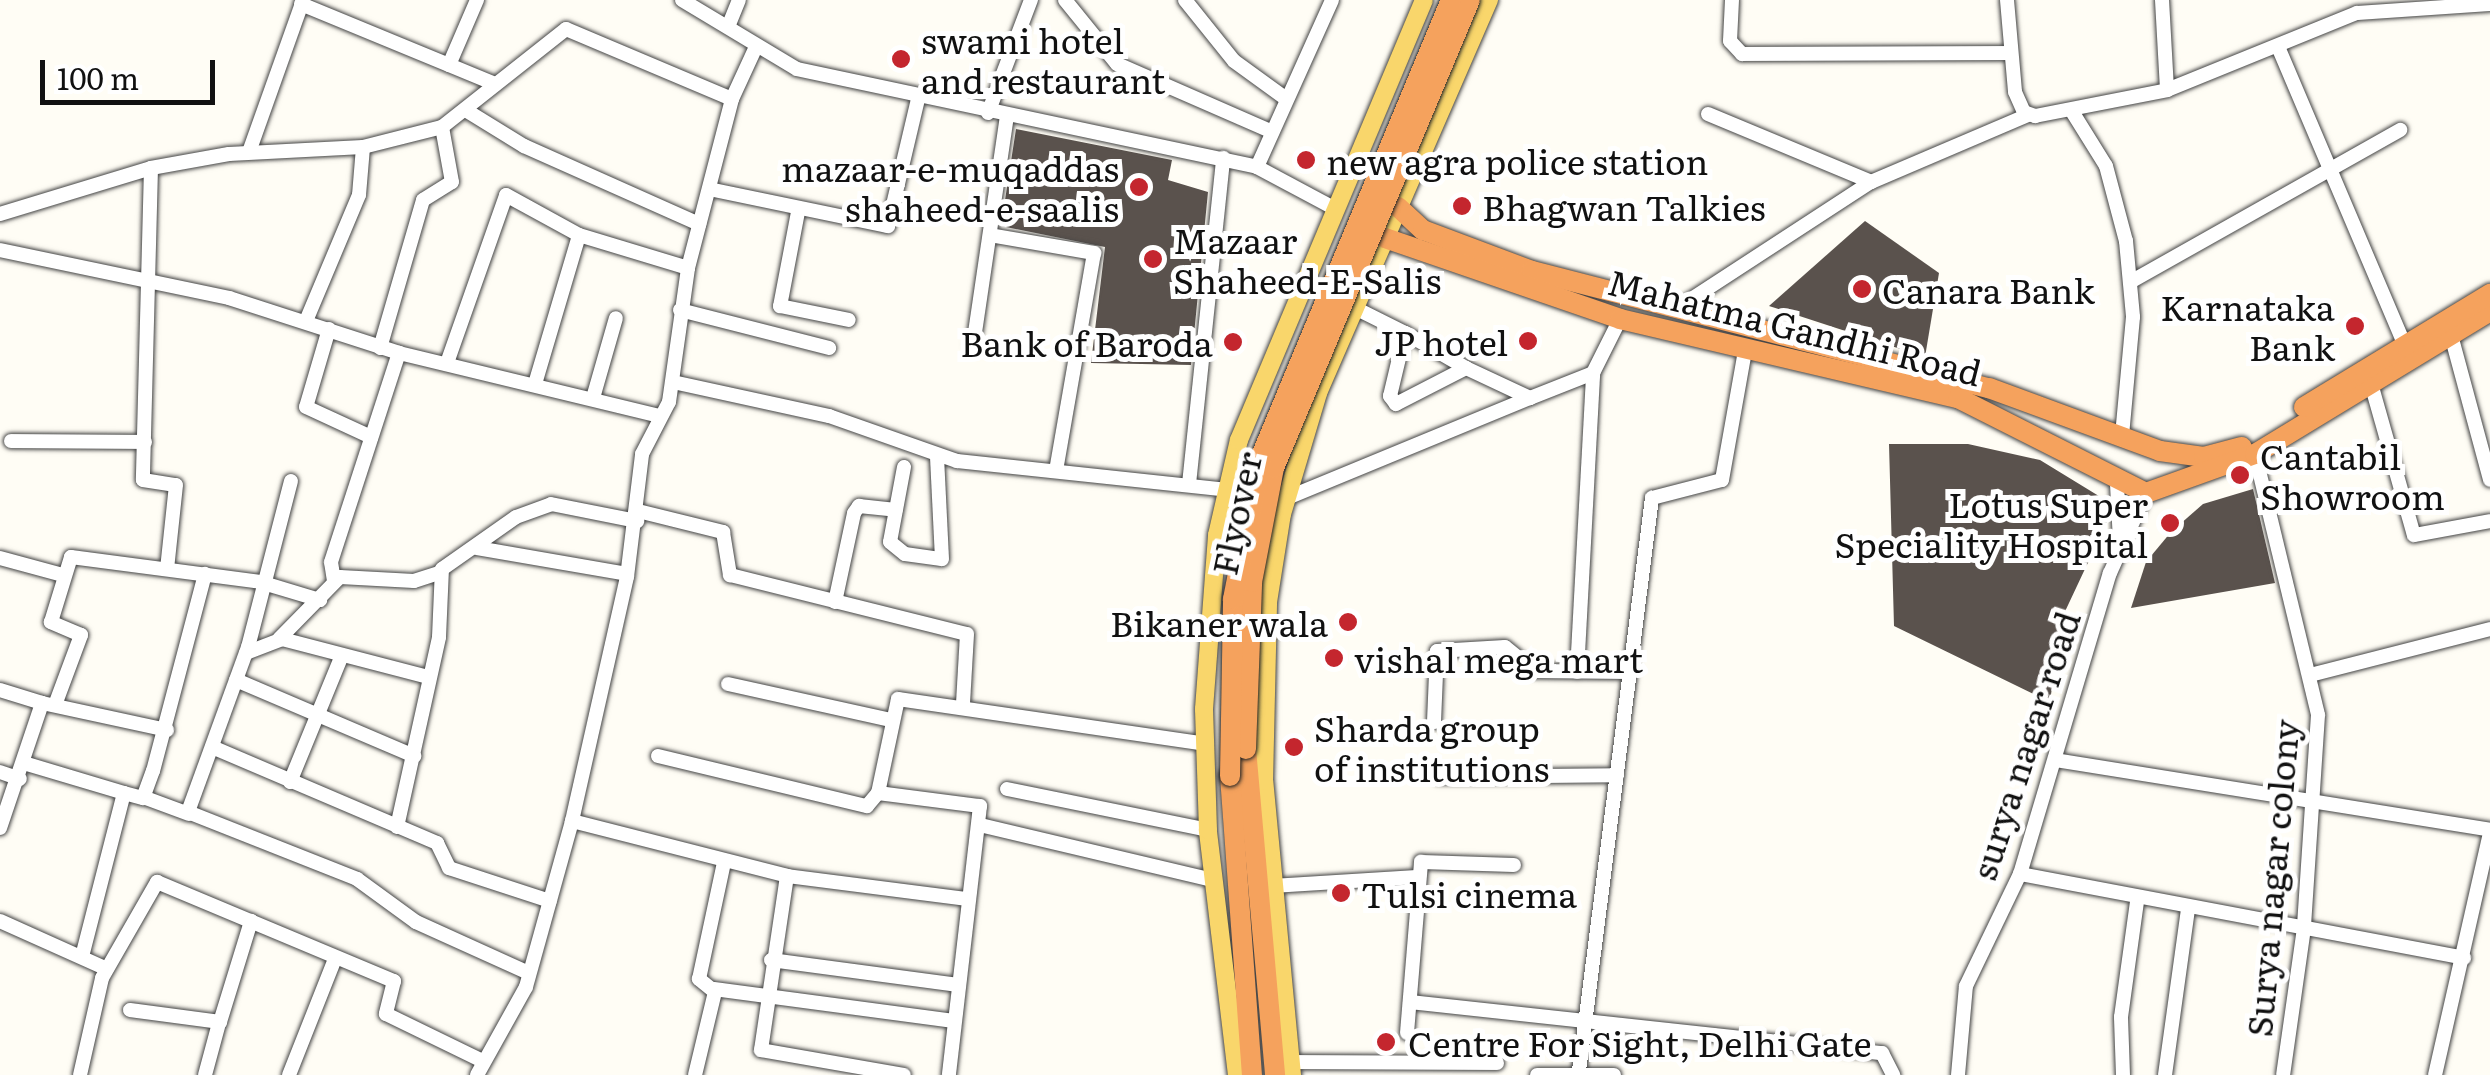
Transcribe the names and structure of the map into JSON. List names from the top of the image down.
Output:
{
  "streets": {
    "highway": ["Mahatma Gandhi Road", "Flyover"],
    "street": ["surya nagar road", "Surya nagar colony"]
  },
  "crossings": [
    ["Mahatma Gandhi Road", "surya nagar road"]
  ],
  "places": [
    "swami hotel and restaurant",
    "new agra police station",
    "mazaar-e-muqaddas shaheed-e-saalis",
    "Bhagwan Talkies",
    "Mazaar Shaheed-E-Salis",
    "Canara Bank",
    "Karnataka Bank",
    "JP hotel",
    "Bank of Baroda",
    "Cantabil Showroom",
    "Lotus Super Speciality Hospital",
    "Bikaner wala",
    "vishal mega mart",
    "Sharda group of institutions",
    "Tulsi cinema",
    "Centre For Sight, Delhi Gate"
  ],
  "scale_bar": "100 m"
}
